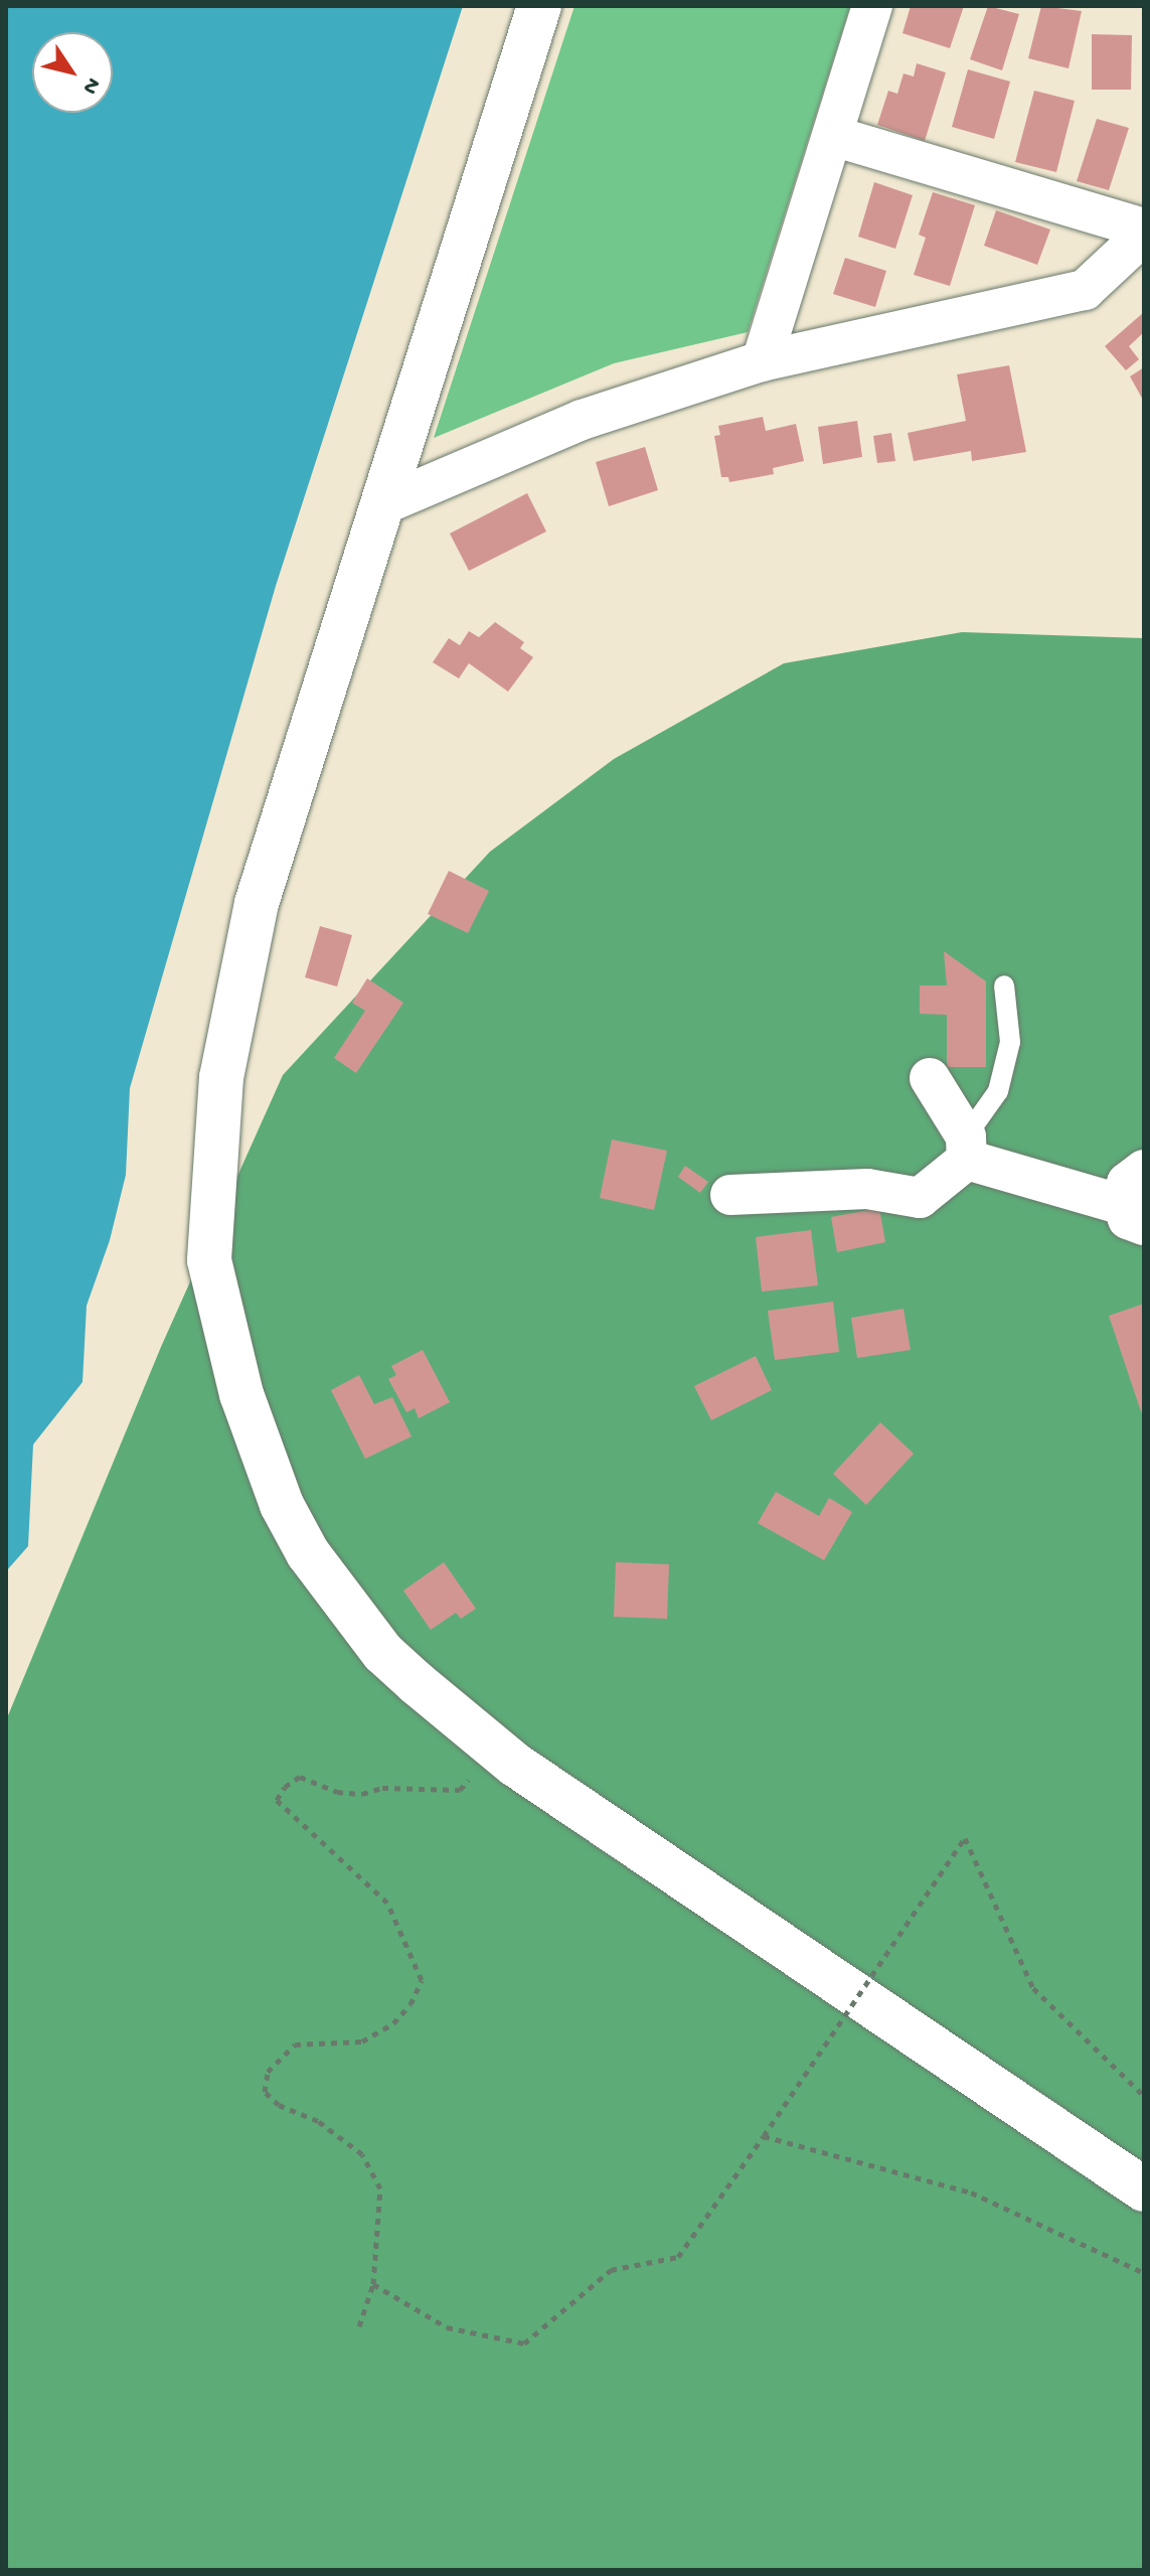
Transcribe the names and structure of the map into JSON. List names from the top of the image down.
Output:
{
  "north": "bottom right"
}
